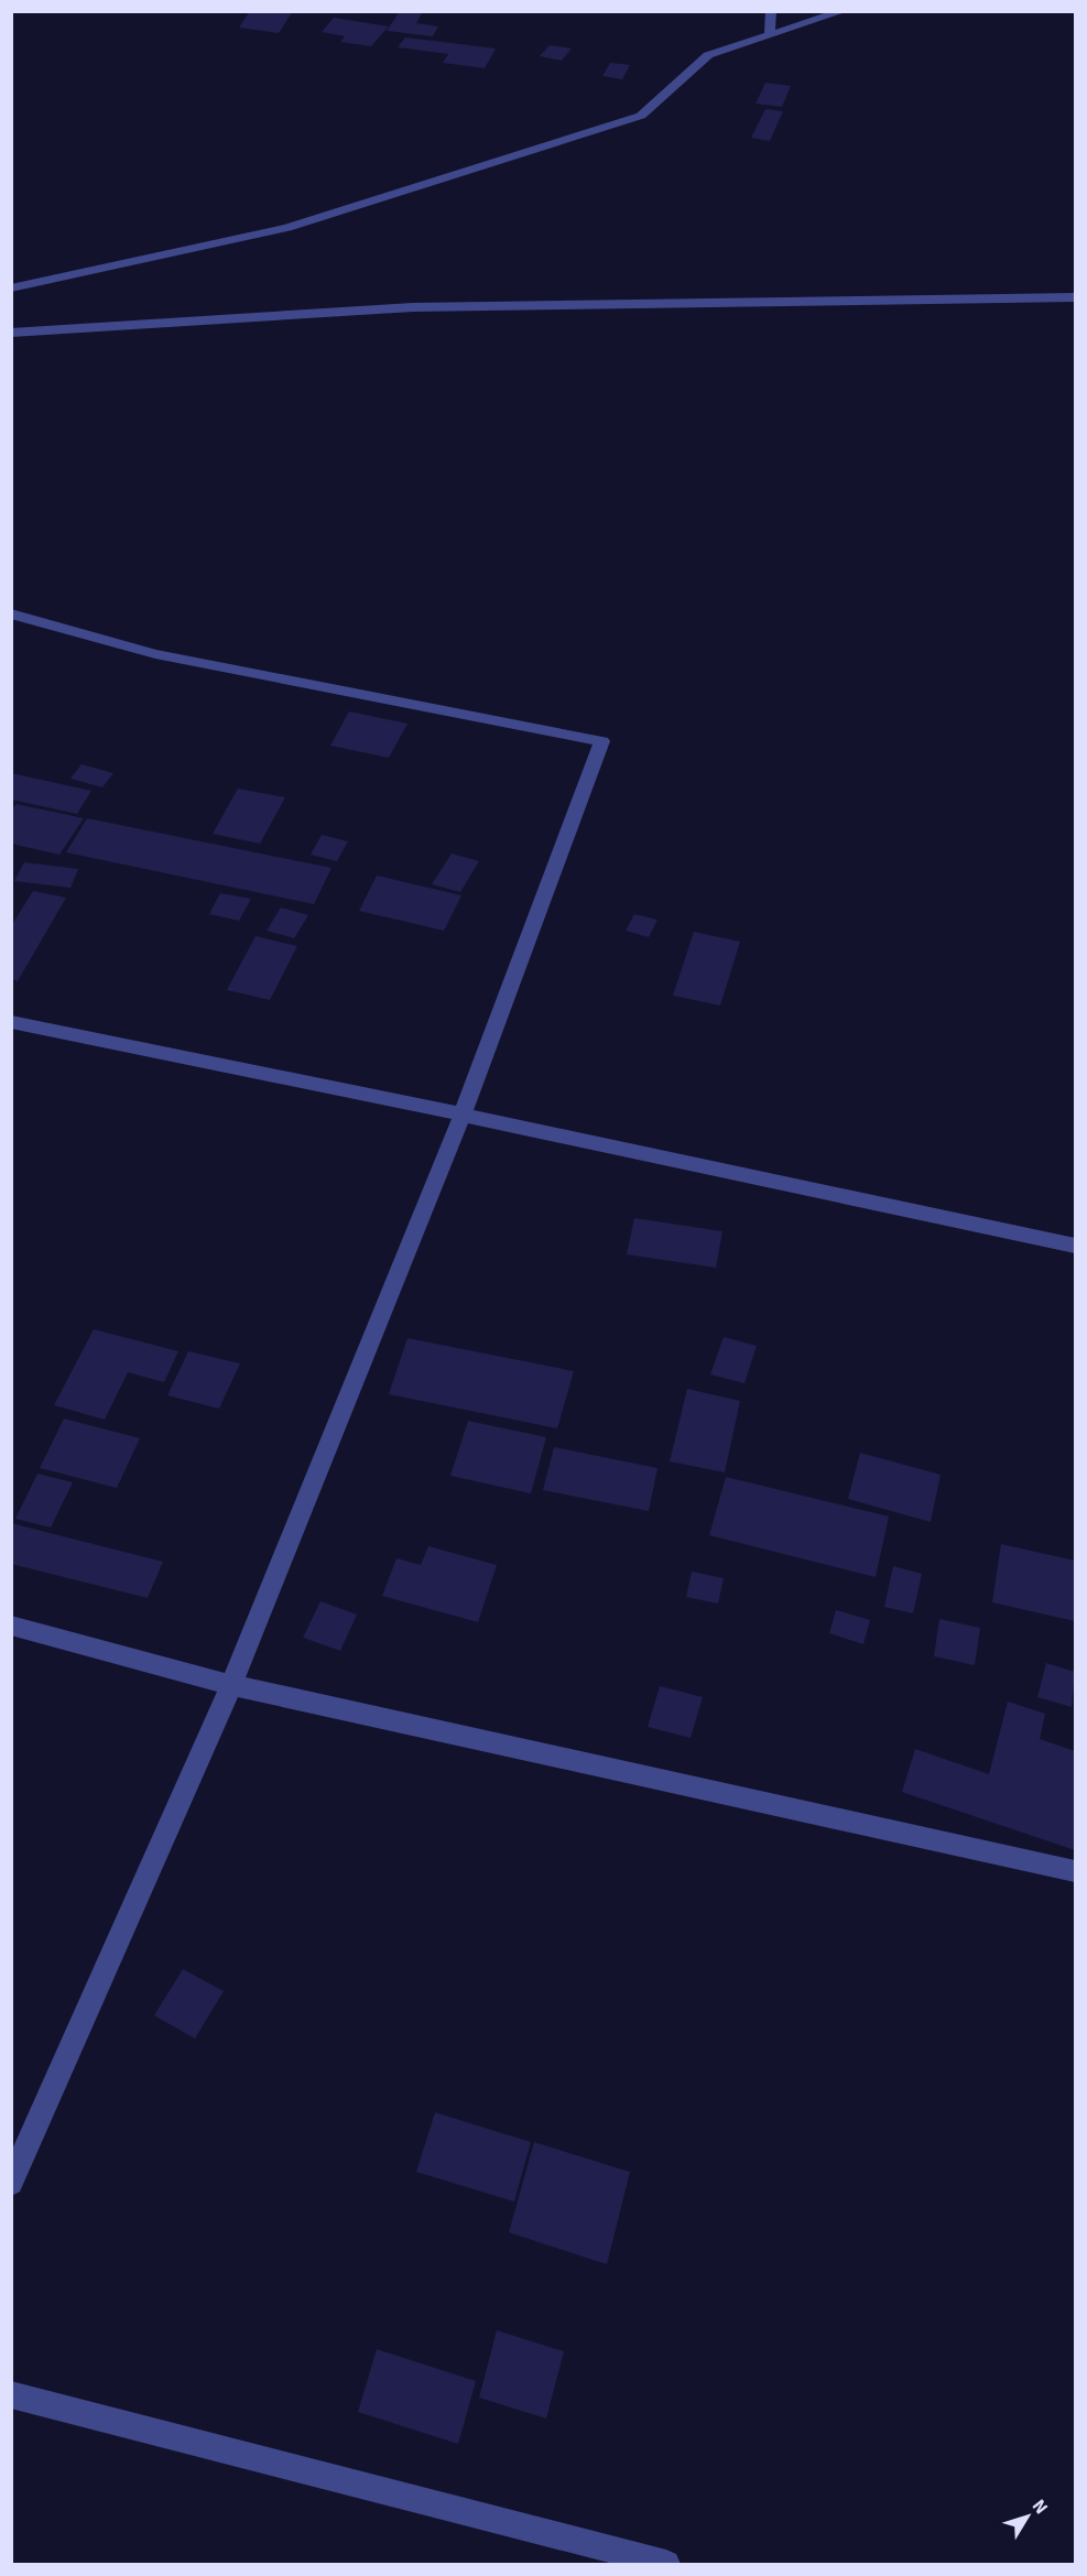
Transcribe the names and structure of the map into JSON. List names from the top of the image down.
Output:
{
  "north": "top right"
}
